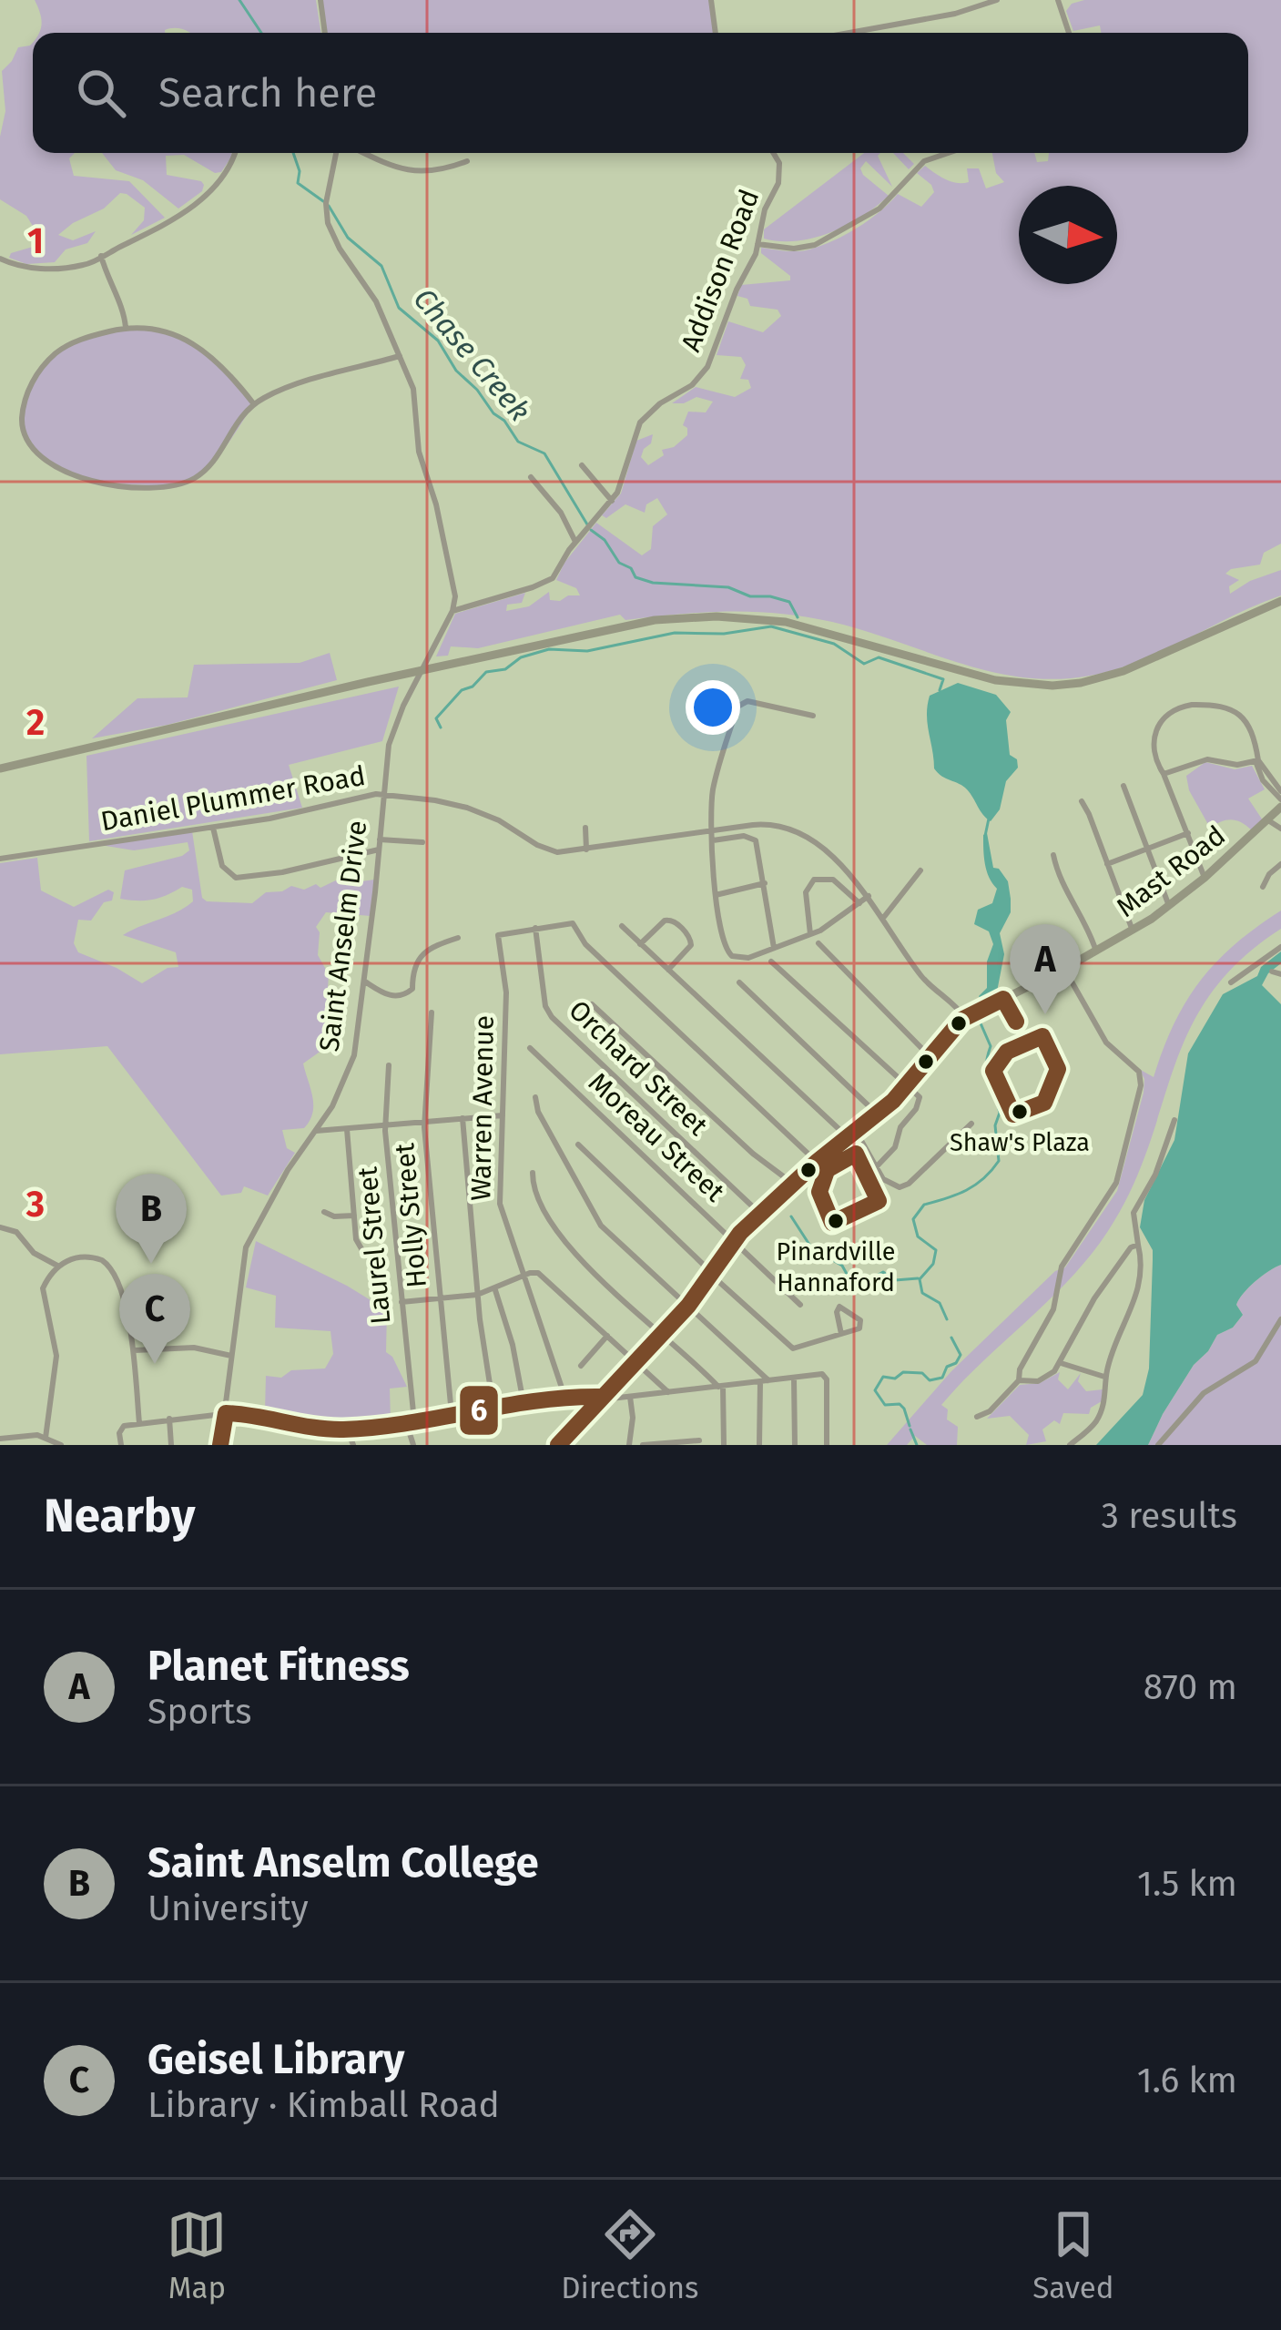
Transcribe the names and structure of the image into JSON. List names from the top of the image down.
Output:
{
  "streets": {
    "main road": ["Mast Road"],
    "street": [
      "Addison Road",
      "Daniel Plummer Road",
      "Saint Anselm Drive",
      "Orchard Street",
      "Warren Avenue",
      "Moreau Street",
      "Holly Street",
      "Laurel Street"
    ]
  },
  "crossings": [
    ["Addison Road", "Saint Anselm Drive"],
    ["Daniel Plummer Road", "Mast Road"],
    ["Daniel Plummer Road", "Saint Anselm Drive"],
    ["Mast Road", "Orchard Street"],
    ["Mast Road", "Moreau Street"],
    ["Orchard Street", "Warren Avenue"]
  ],
  "water": ["Chase Creek"],
  "places": ["Shaw's Plaza", "Pinardville Hannaford"],
  "lines": ["transit line 6"],
  "north": "right",
  "page": {
    "search": "Search here",
    "pins": ["A", "B", "C"],
    "heading": ["Nearby", "3 results"],
    "list": [
      {
        "mark": "A",
        "name": "Planet Fitness",
        "note": "Sports",
        "value": "870 m"
      },
      {
        "mark": "B",
        "name": "Saint Anselm College",
        "note": "University",
        "value": "1.5 km"
      },
      {
        "mark": "C",
        "name": "Geisel Library",
        "note": "Library · Kimball Road",
        "value": "1.6 km"
      }
    ],
    "nav": ["Map", "Directions", "Saved"]
  },
  "grid": {
    "rows": ["1", "2", "3"]
  }
}
